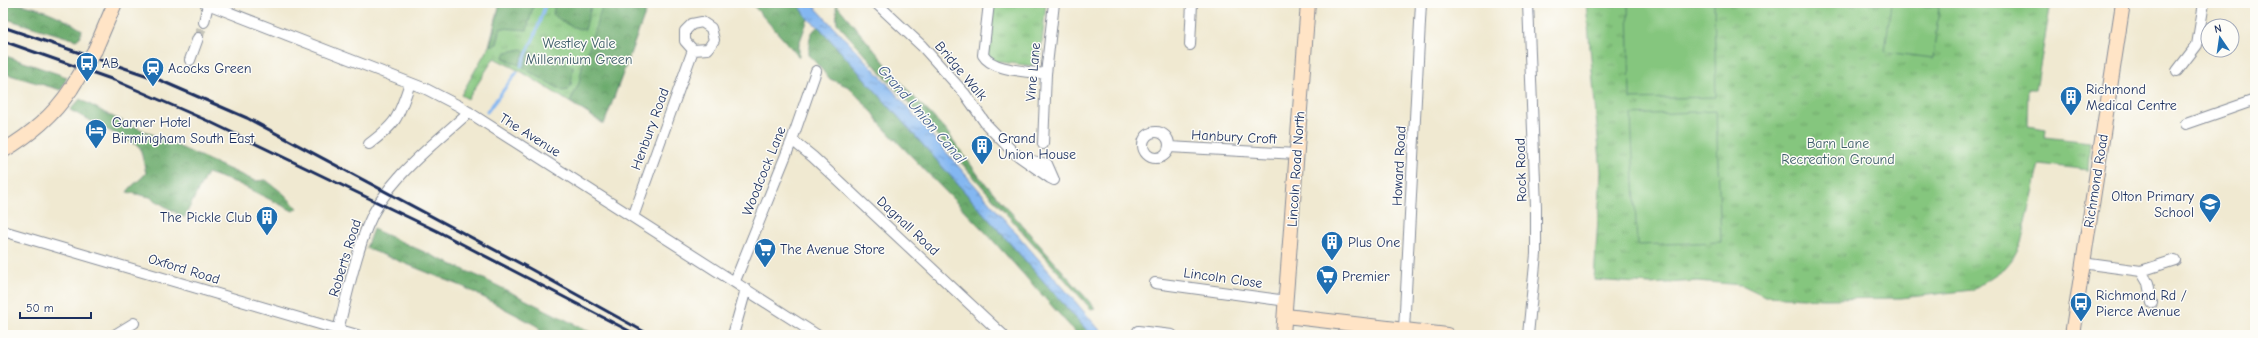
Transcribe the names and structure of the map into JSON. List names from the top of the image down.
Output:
{
  "streets": {
    "street": [
      "Bridge Walk",
      "Vine Lane",
      "Henbury Road",
      "The Avenue",
      "Hanbury Croft",
      "Howard Road",
      "Lincoln Road North",
      "Rock Road",
      "Woodcock Lane",
      "Richmond Road",
      "Dagnall Road",
      "Roberts Road",
      "Oxford Road",
      "Lincoln Close"
    ]
  },
  "crossings": [
    ["Henbury Road", "The Avenue"],
    ["The Avenue", "Woodcock Lane"],
    ["The Avenue", "Roberts Road"],
    ["Hanbury Croft", "Lincoln Road North"],
    ["Lincoln Road North", "Lincoln Close"],
    ["Woodcock Lane", "Dagnall Road"],
    ["Roberts Road", "Oxford Road"]
  ],
  "water": ["Grand Union Canal"],
  "parks": ["Westley Vale Millennium Green", "Barn Lane Recreation Ground"],
  "places": {
    "bus stop": ["AB", "Richmond Rd / Pierce Avenue"],
    "station": ["Acocks Green"],
    "building": [
      "Richmond Medical Centre",
      "Grand Union House",
      "The Pickle Club",
      "Plus One"
    ],
    "hotel": ["Garner Hotel Birmingham South East"],
    "school or university": ["Olton Primary School"],
    "supermarket": ["The Avenue Store", "Premier"]
  },
  "scale_bar": "50 m",
  "north": "top"
}
